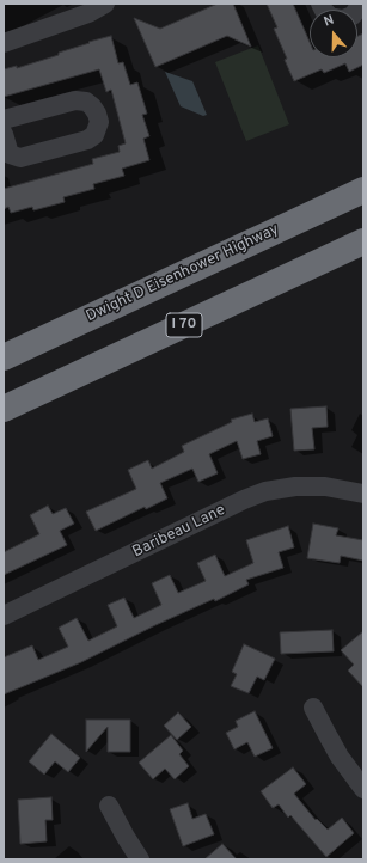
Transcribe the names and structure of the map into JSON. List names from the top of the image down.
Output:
{
  "streets": {
    "highway": ["Dwight D Eisenhower Highway", "I 70"],
    "street": ["Baribeau Lane"]
  },
  "north": "top"
}
